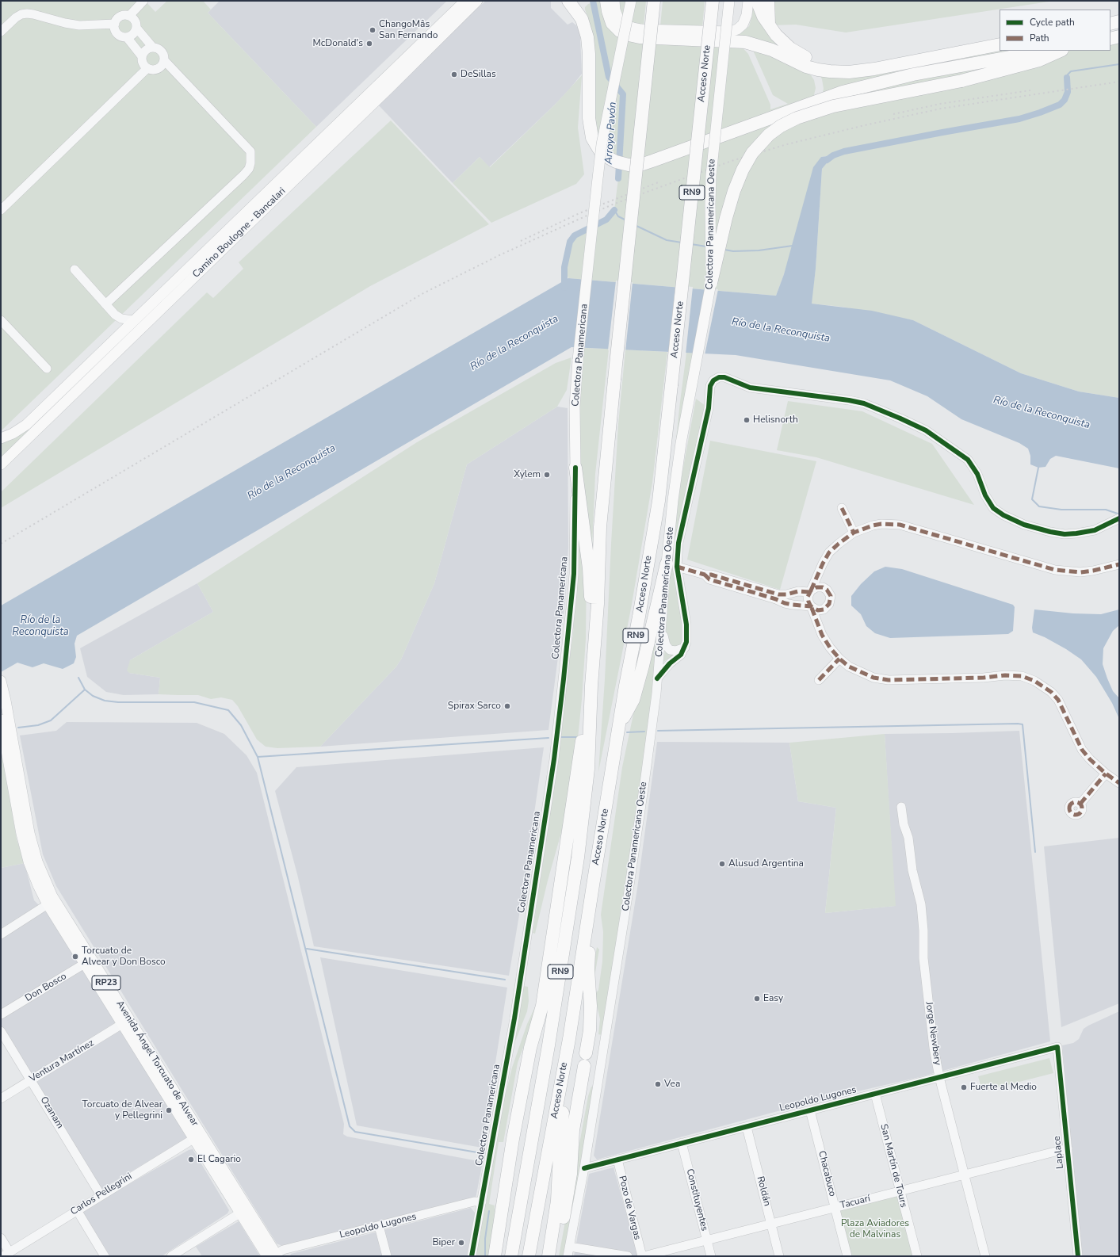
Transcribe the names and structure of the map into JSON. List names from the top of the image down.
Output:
{
  "streets": {
    "highway": ["Acceso Norte", "RN9"],
    "main road": [
      "Colectora Panamericana Oeste",
      "Camino Boulogne - Bancalari",
      "Colectora Panamericana",
      "RP23",
      "Avenida Ángel Torcuato de Alvear"
    ],
    "street": [
      "Don Bosco",
      "Jorge Newbery",
      "Ventura Martínez",
      "Leopoldo Lugones",
      "Ozanam",
      "Laplace",
      "San Martín de Tours",
      "Chacabuco",
      "Roldán",
      "Carlos Pellegrini",
      "Constituyentes",
      "Tacuarí",
      "Pozo de Vargas"
    ]
  },
  "crossings": [
    ["Colectora Panamericana Oeste", "Leopoldo Lugones"],
    ["Colectora Panamericana", "Leopoldo Lugones"],
    ["Don Bosco", "Avenida Ángel Torcuato de Alvear"],
    ["Jorge Newbery", "Leopoldo Lugones"],
    ["Jorge Newbery", "Tacuarí"],
    ["Ventura Martínez", "Avenida Ángel Torcuato de Alvear"],
    ["Ventura Martínez", "Ozanam"],
    ["Avenida Ángel Torcuato de Alvear", "Leopoldo Lugones"],
    ["Avenida Ángel Torcuato de Alvear", "Carlos Pellegrini"],
    ["Leopoldo Lugones", "Laplace"],
    ["Leopoldo Lugones", "San Martín de Tours"],
    ["Leopoldo Lugones", "Chacabuco"],
    ["Leopoldo Lugones", "Roldán"],
    ["Leopoldo Lugones", "Constituyentes"],
    ["Leopoldo Lugones", "Pozo de Vargas"],
    ["Ozanam", "Carlos Pellegrini"],
    ["Laplace", "Tacuarí"],
    ["San Martín de Tours", "Tacuarí"],
    ["Chacabuco", "Tacuarí"],
    ["Roldán", "Tacuarí"],
    ["Constituyentes", "Tacuarí"],
    ["Tacuarí", "Pozo de Vargas"]
  ],
  "water": ["Arroyo Pavón", "Río de la Reconquista"],
  "parks": ["Plaza Aviadores de Malvinas"],
  "places": [
    "ChangoMâs San Fernando",
    "McDonald's",
    "DeSillas",
    "Helisnorth",
    "Xylem",
    "Spirax Sarco",
    "Alusud Argentina",
    "Torcuato de Alvear y Don Bosco",
    "Easy",
    "Vea",
    "Fuerte al Medio",
    "Torcuato de Alvear y Pellegrini",
    "El Cagario",
    "Biper"
  ],
  "legend": ["Cycle path", "Path"]
}
